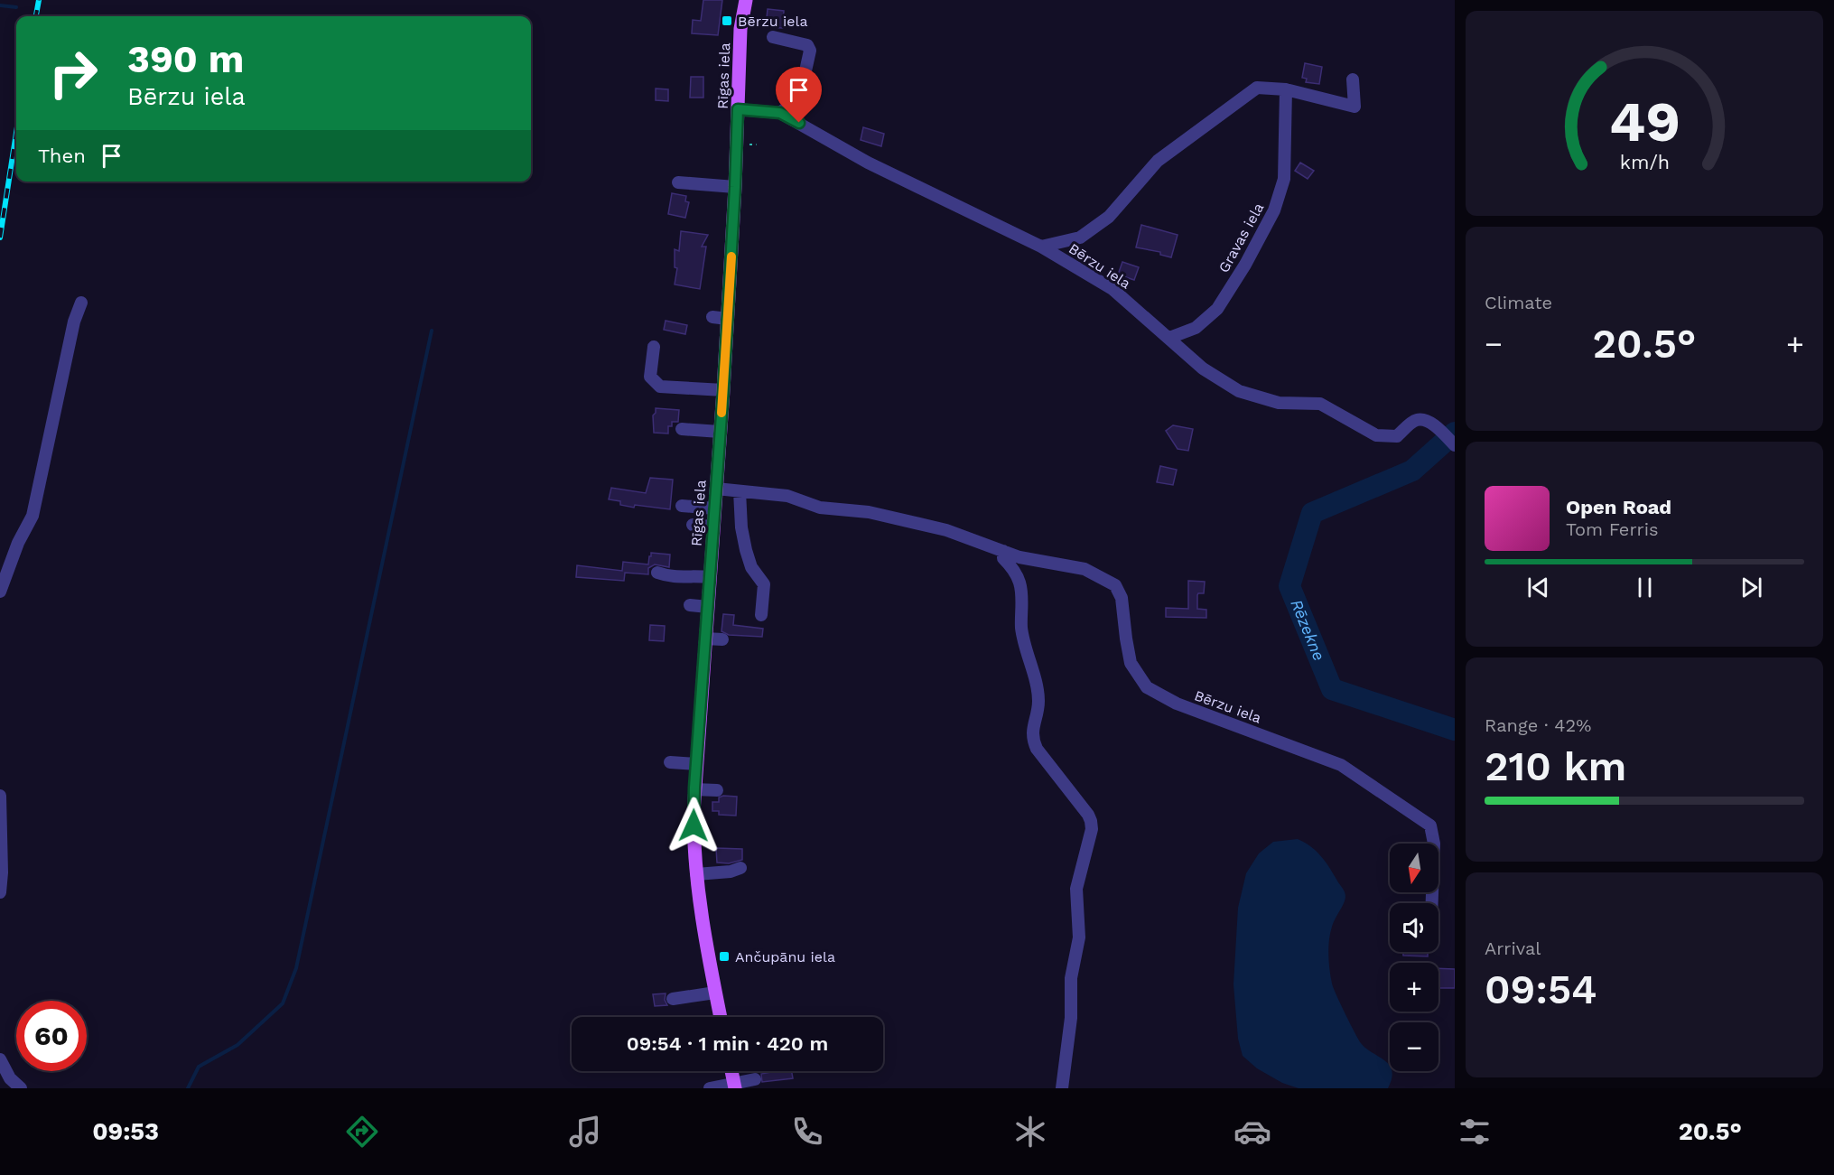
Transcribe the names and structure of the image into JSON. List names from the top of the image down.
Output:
{
  "streets": {
    "main road": ["Rīgas iela"],
    "street": ["Gravas iela", "Bērzu iela"]
  },
  "crossings": [
    ["Rīgas iela", "Bērzu iela"],
    ["Gravas iela", "Bērzu iela"]
  ],
  "water": ["Rēzekne"],
  "places": {
    "transit": ["Bērzu iela", "Ančupānu iela"]
  },
  "north": "bottom",
  "page": {
    "turn": ["390 m", "Bērzu iela"],
    "then": "Then",
    "tile": [
      "Climate",
      ["Range · 42%", "210 km"],
      ["Arrival", "09:54"]
    ],
    "heat": ["−", "20.5°", "+"],
    "song": ["Open Road", "Tom Ferris"],
    "map_buttons": ["+", "−"],
    "limit": "60",
    "trip": "09:54 · 1 min · 420 m",
    "tabs": ["09:53", "20.5°"],
    "gauge": ["49", "km/h"]
  }
}
